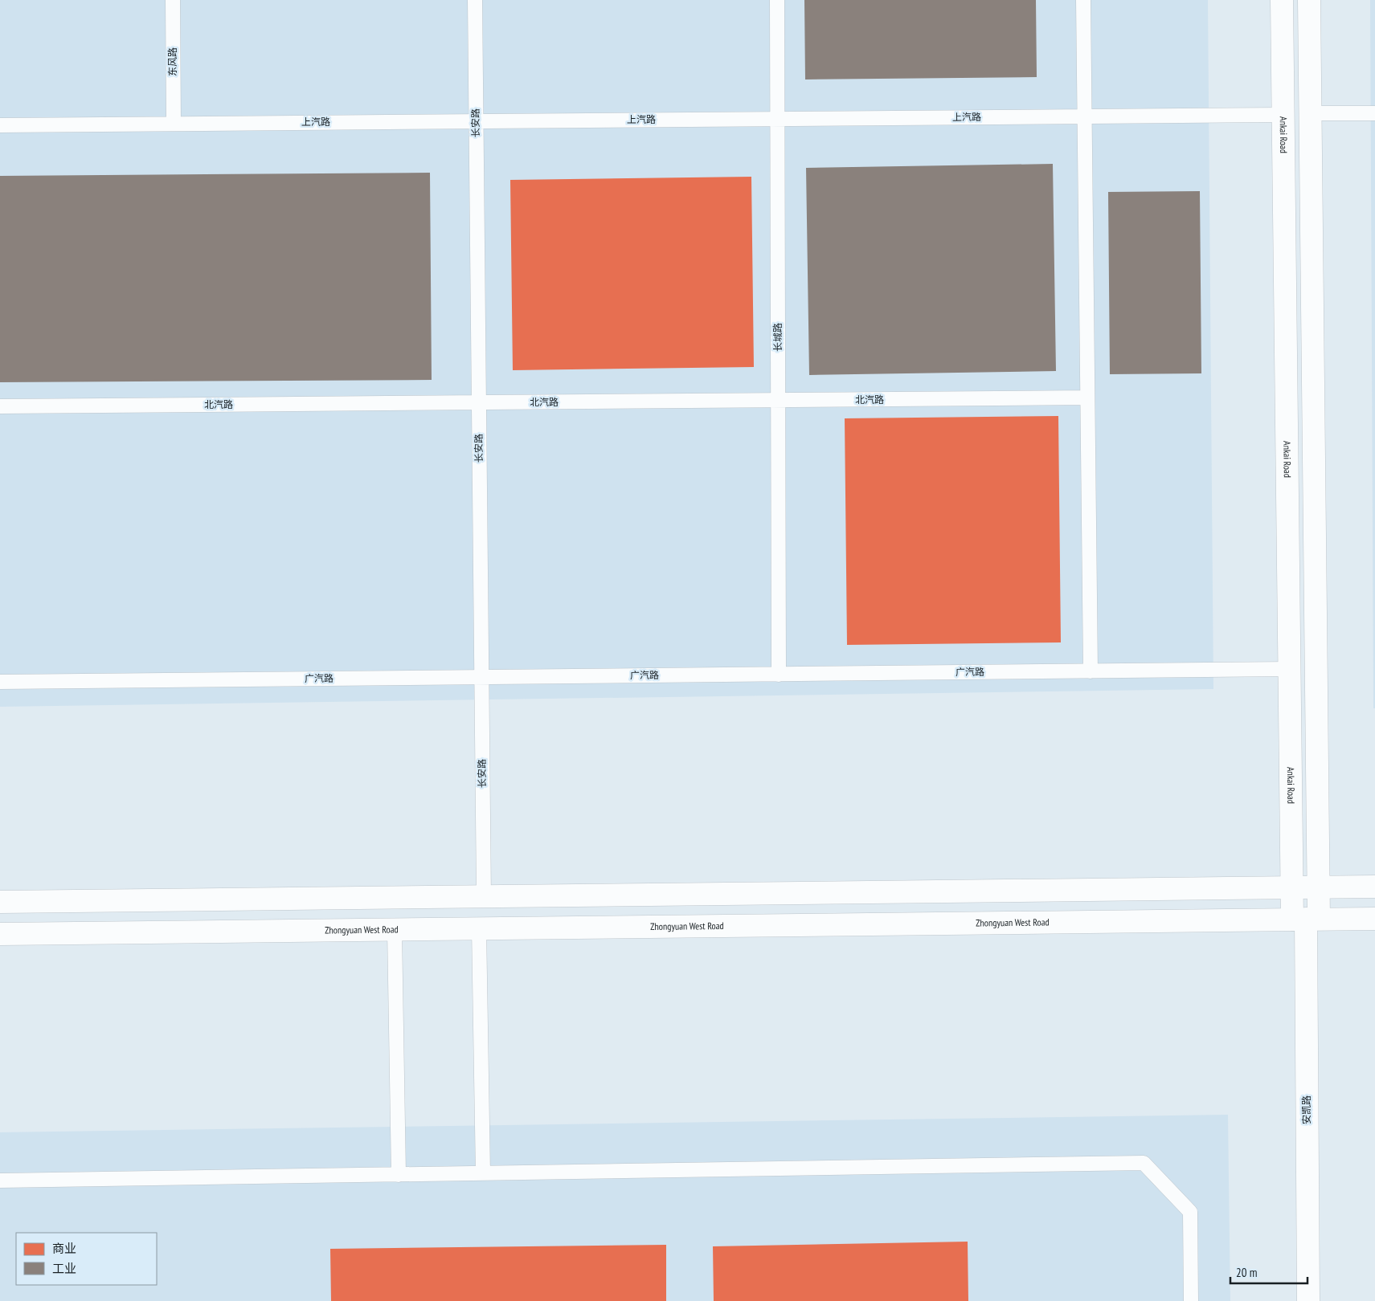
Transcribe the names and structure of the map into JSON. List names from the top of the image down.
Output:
{
  "streets": {
    "main road": ["Ankai Road", "Zhongyuan West Road", "安凯路"],
    "lane": [
      "东风路",
      "上汽路",
      "长安路",
      "长城路",
      "北汽路",
      "广汽路"
    ]
  },
  "crossings": [
    ["东风路", "上汽路"],
    ["上汽路", "长安路"],
    ["上汽路", "Ankai Road"],
    ["上汽路", "长城路"],
    ["长安路", "北汽路"],
    ["长安路", "广汽路"],
    ["Ankai Road", "广汽路"],
    ["Ankai Road", "Zhongyuan West Road"],
    ["Ankai Road", "安凯路"],
    ["长城路", "北汽路"],
    ["长城路", "广汽路"],
    ["Zhongyuan West Road", "安凯路"]
  ],
  "legend": ["商业", "工业"],
  "scale_bar": "20 m"
}
